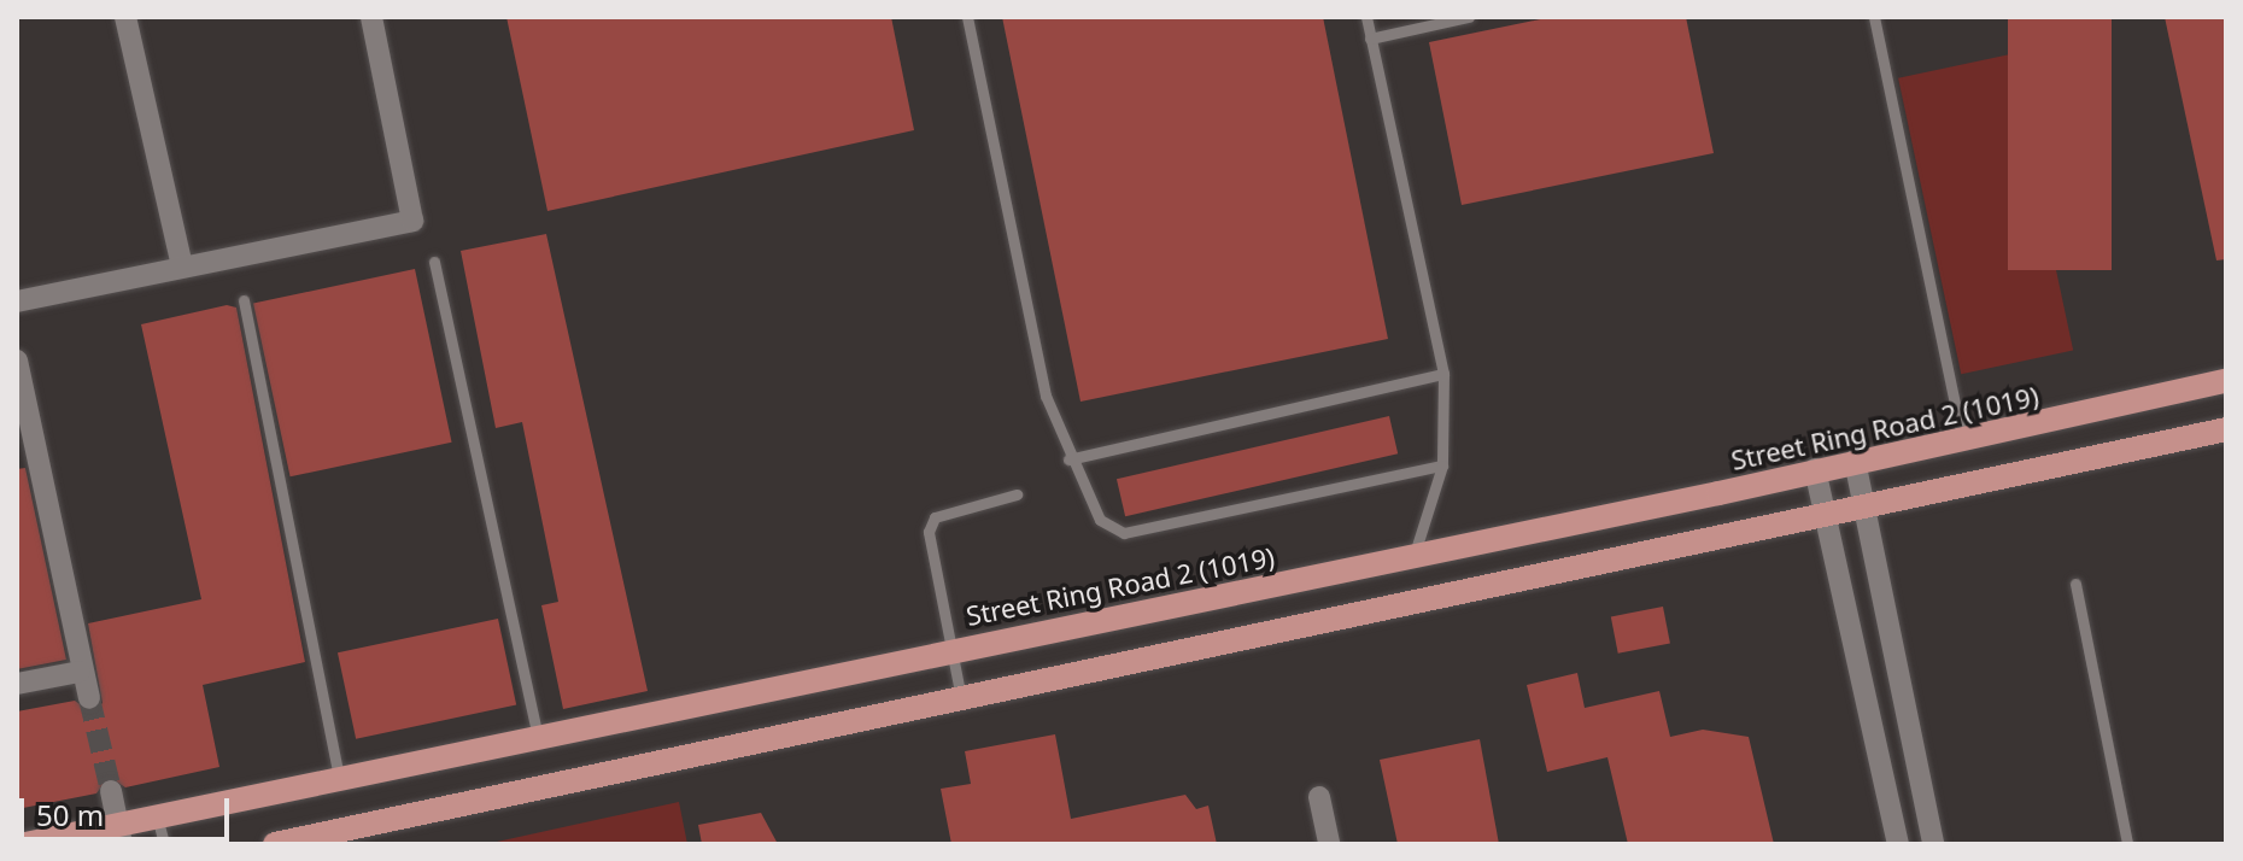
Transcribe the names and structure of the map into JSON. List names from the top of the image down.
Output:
{
  "streets": {
    "main road": ["Street Ring Road 2 (1019)"]
  },
  "scale_bar": "50 m"
}
